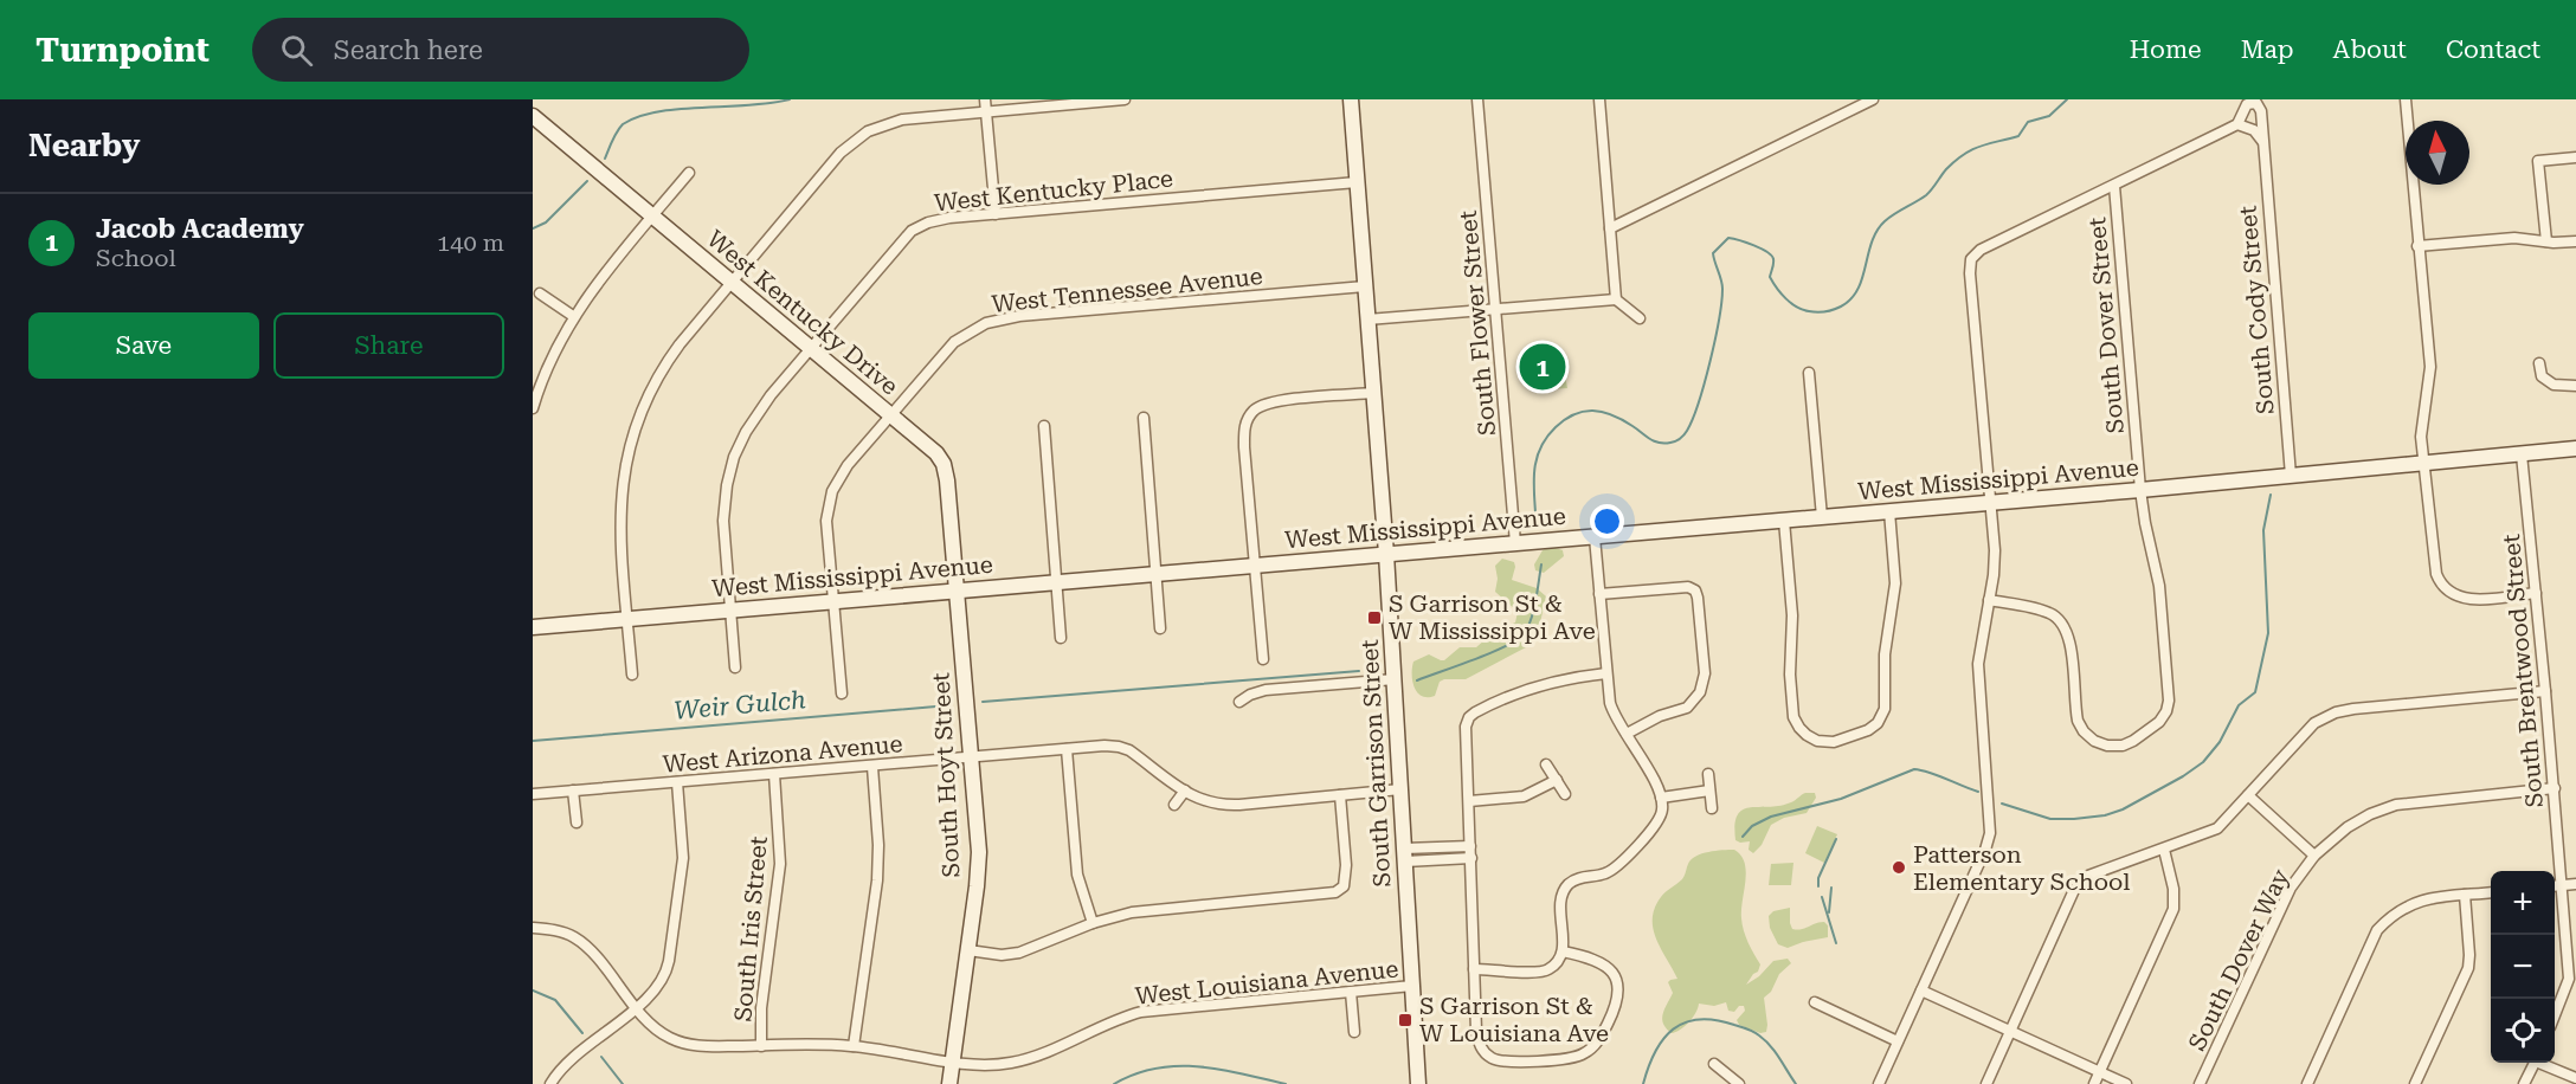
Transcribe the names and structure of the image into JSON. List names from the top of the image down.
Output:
{
  "streets": {
    "main road": [
      "West Kentucky Drive",
      "West Mississippi Avenue",
      "South Garrison Street",
      "South Hoyt Street"
    ],
    "street": [
      "West Kentucky Place",
      "West Tennessee Avenue",
      "South Cody Street",
      "South Flower Street",
      "South Dover Street",
      "South Brentwood Street",
      "West Arizona Avenue",
      "South Iris Street",
      "South Dover Way",
      "West Louisiana Avenue"
    ]
  },
  "crossings": [
    ["West Kentucky Place", "West Kentucky Drive"],
    ["West Kentucky Place", "South Garrison Street"],
    ["West Tennessee Avenue", "West Kentucky Drive"],
    ["West Tennessee Avenue", "West Mississippi Avenue"],
    ["West Tennessee Avenue", "South Garrison Street"],
    ["South Cody Street", "West Mississippi Avenue"],
    ["West Kentucky Drive", "West Mississippi Avenue"],
    ["West Kentucky Drive", "South Hoyt Street"],
    ["South Flower Street", "West Mississippi Avenue"],
    ["South Dover Street", "West Mississippi Avenue"],
    ["West Mississippi Avenue", "South Brentwood Street"],
    ["West Mississippi Avenue", "South Garrison Street"],
    ["West Mississippi Avenue", "South Hoyt Street"],
    ["South Brentwood Street", "South Dover Way"],
    ["West Arizona Avenue", "South Garrison Street"],
    ["West Arizona Avenue", "South Hoyt Street"],
    ["West Arizona Avenue", "South Iris Street"],
    ["South Garrison Street", "West Louisiana Avenue"],
    ["South Hoyt Street", "West Louisiana Avenue"],
    ["South Iris Street", "West Louisiana Avenue"]
  ],
  "water": ["Weir Gulch"],
  "places": {
    "transit": ["S Garrison St & W Mississippi Ave", "S Garrison St & W Louisiana Ave"],
    "other": ["Patterson Elementary School"]
  },
  "north": "top",
  "page": {
    "header": "Turnpoint",
    "search": "Search here",
    "nav": [
      "Home",
      "Map",
      "About",
      "Contact"
    ],
    "heading": "Nearby",
    "list": [
      {
        "mark": "1",
        "name": "Jacob Academy",
        "note": "School",
        "value": "140 m"
      }
    ],
    "buttons": ["Save", "Share"],
    "pins": "1",
    "map_buttons": ["+", "−"]
  }
}
